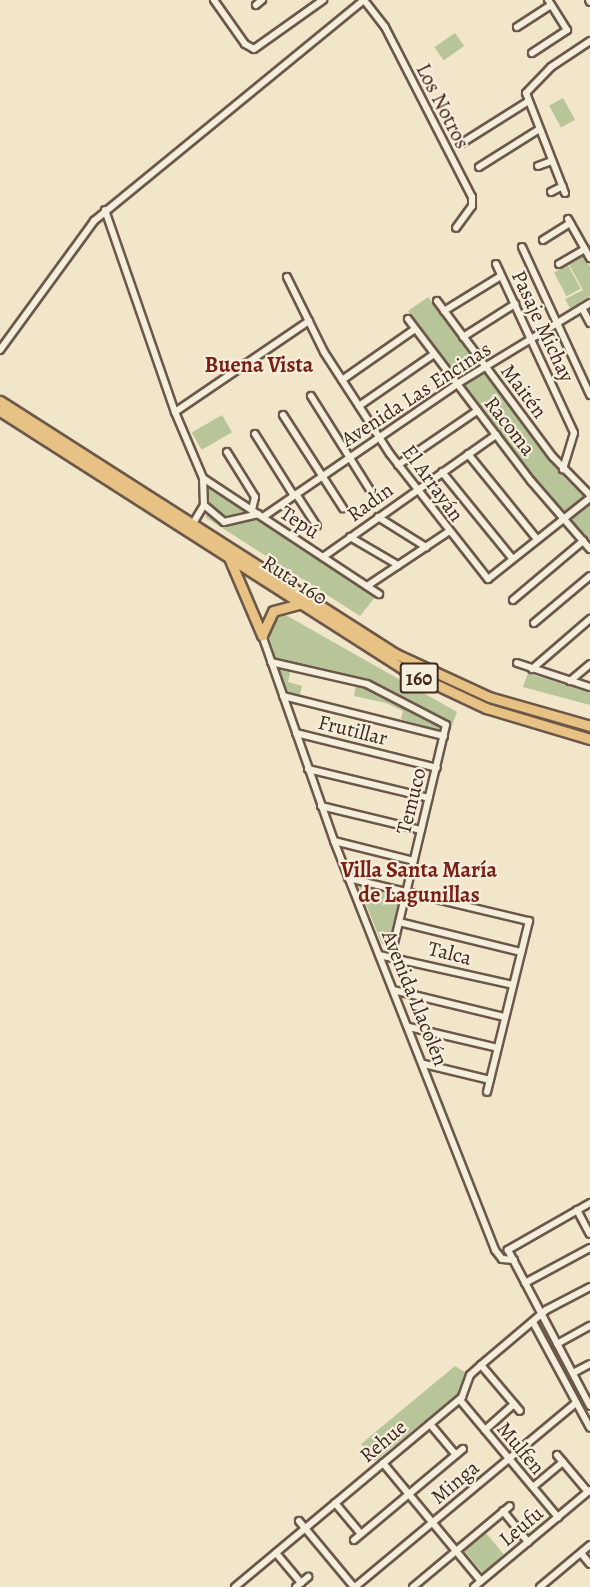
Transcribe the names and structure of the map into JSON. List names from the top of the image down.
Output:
{
  "streets": {
    "highway": ["Ruta 160", "160"],
    "street": [
      "Los Notros",
      "Pasaje Michay",
      "Maitén",
      "Avenida Las Encinas",
      "Racoma",
      "El Arrayán",
      "Radín",
      "Tepú",
      "Frutillar",
      "Temuco",
      "Talca",
      "Avenida Llacolén",
      "Rehue",
      "Mulfen",
      "Minga",
      "Leufu"
    ]
  },
  "crossings": [
    ["Pasaje Michay", "Maitén"],
    ["Pasaje Michay", "Avenida Las Encinas"],
    ["Maitén", "Avenida Las Encinas"],
    ["Avenida Las Encinas", "Racoma"],
    ["Avenida Las Encinas", "El Arrayán"],
    ["Avenida Las Encinas", "Tepú"],
    ["Racoma", "Radín"],
    ["El Arrayán", "Radín"],
    ["Radín", "Tepú"],
    ["Frutillar", "Temuco"],
    ["Frutillar", "Avenida Llacolén"],
    ["Temuco", "Talca"],
    ["Temuco", "Avenida Llacolén"],
    ["Talca", "Avenida Llacolén"],
    ["Rehue", "Mulfen"],
    ["Mulfen", "Minga"],
    ["Mulfen", "Leufu"]
  ],
  "districts": ["Buena Vista", "Villa Santa María de Lagunillas"]
}
